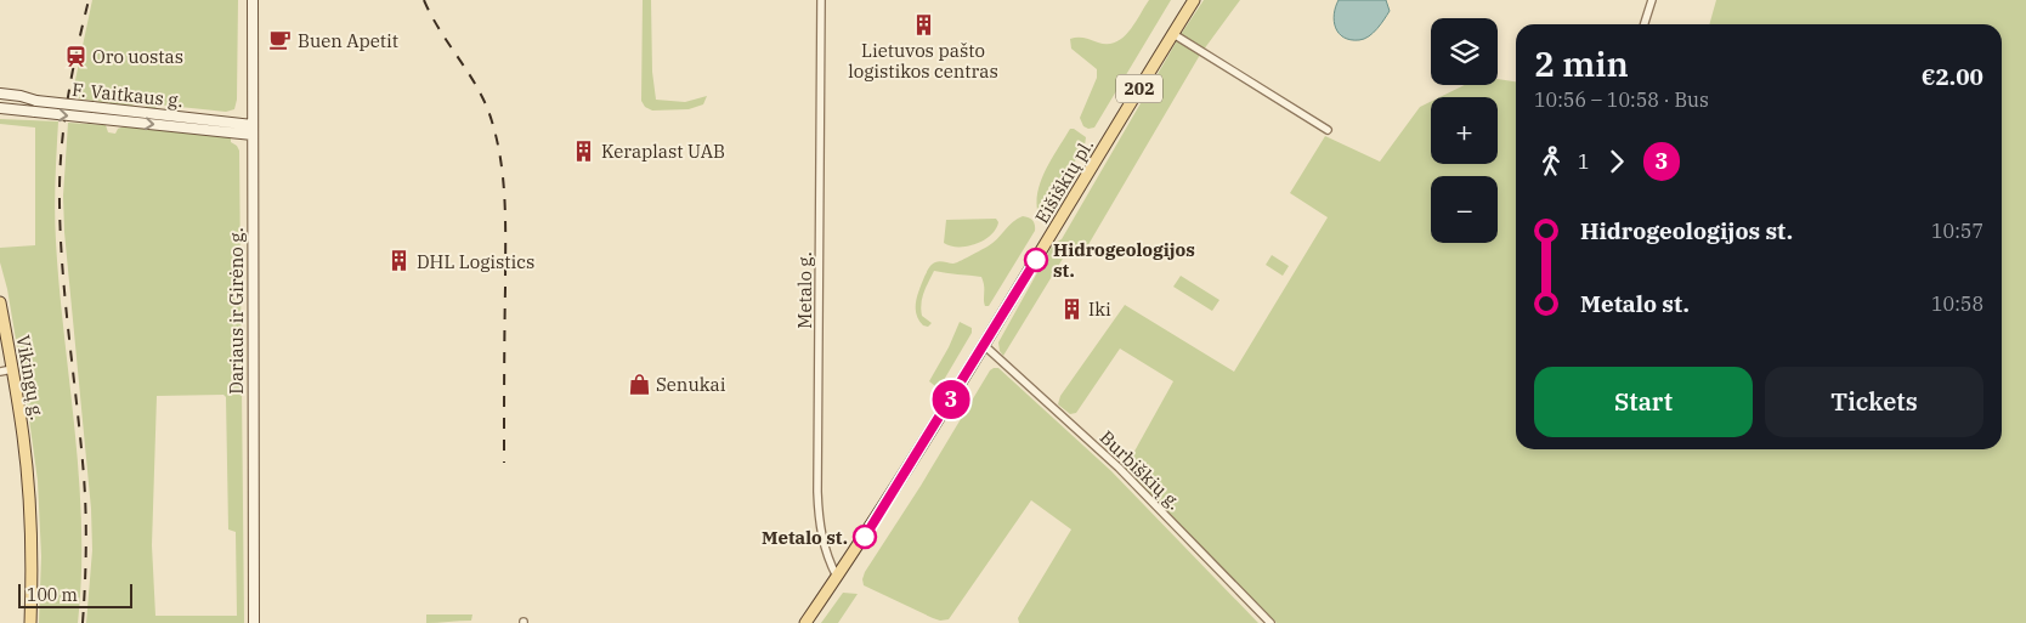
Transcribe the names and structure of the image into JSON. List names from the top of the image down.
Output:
{
  "streets": {
    "main road": [
      "202",
      "F. Vaitkaus g.",
      "Eišiškių pl.",
      "Dariaus ir Girėno g.",
      "Vikingų g."
    ],
    "street": ["Metalo g.", "Burbiškių g."]
  },
  "crossings": [
    ["F. Vaitkaus g.", "Dariaus ir Girėno g."],
    ["Eišiškių pl.", "Metalo g."],
    ["Eišiškių pl.", "Burbiškių g."]
  ],
  "places": {
    "building": [
      "Lietuvos pašto logistikos centras",
      "Keraplast UAB",
      "DHL Logistics",
      "Iki"
    ],
    "cafe": ["Buen Apetit"],
    "station": ["Oro uostas"],
    "other": ["Hidrogeologijos st.", "Metalo st."],
    "shop": ["Senukai"]
  },
  "lines": ["bus line 3"],
  "scale_bar": "100 m",
  "page": {
    "on_map": "3",
    "map_buttons": ["+", "−"],
    "heading": ["2 min", "10:56 – 10:58 · Bus", "€2.00"],
    "legs": ["1", "3"],
    "list": [
      {
        "name": "Hidrogeologijos st.",
        "value": "10:57"
      },
      {
        "name": "Metalo st.",
        "value": "10:58"
      }
    ],
    "buttons": ["Start", "Tickets"],
    "scale": "100 m"
  }
}
